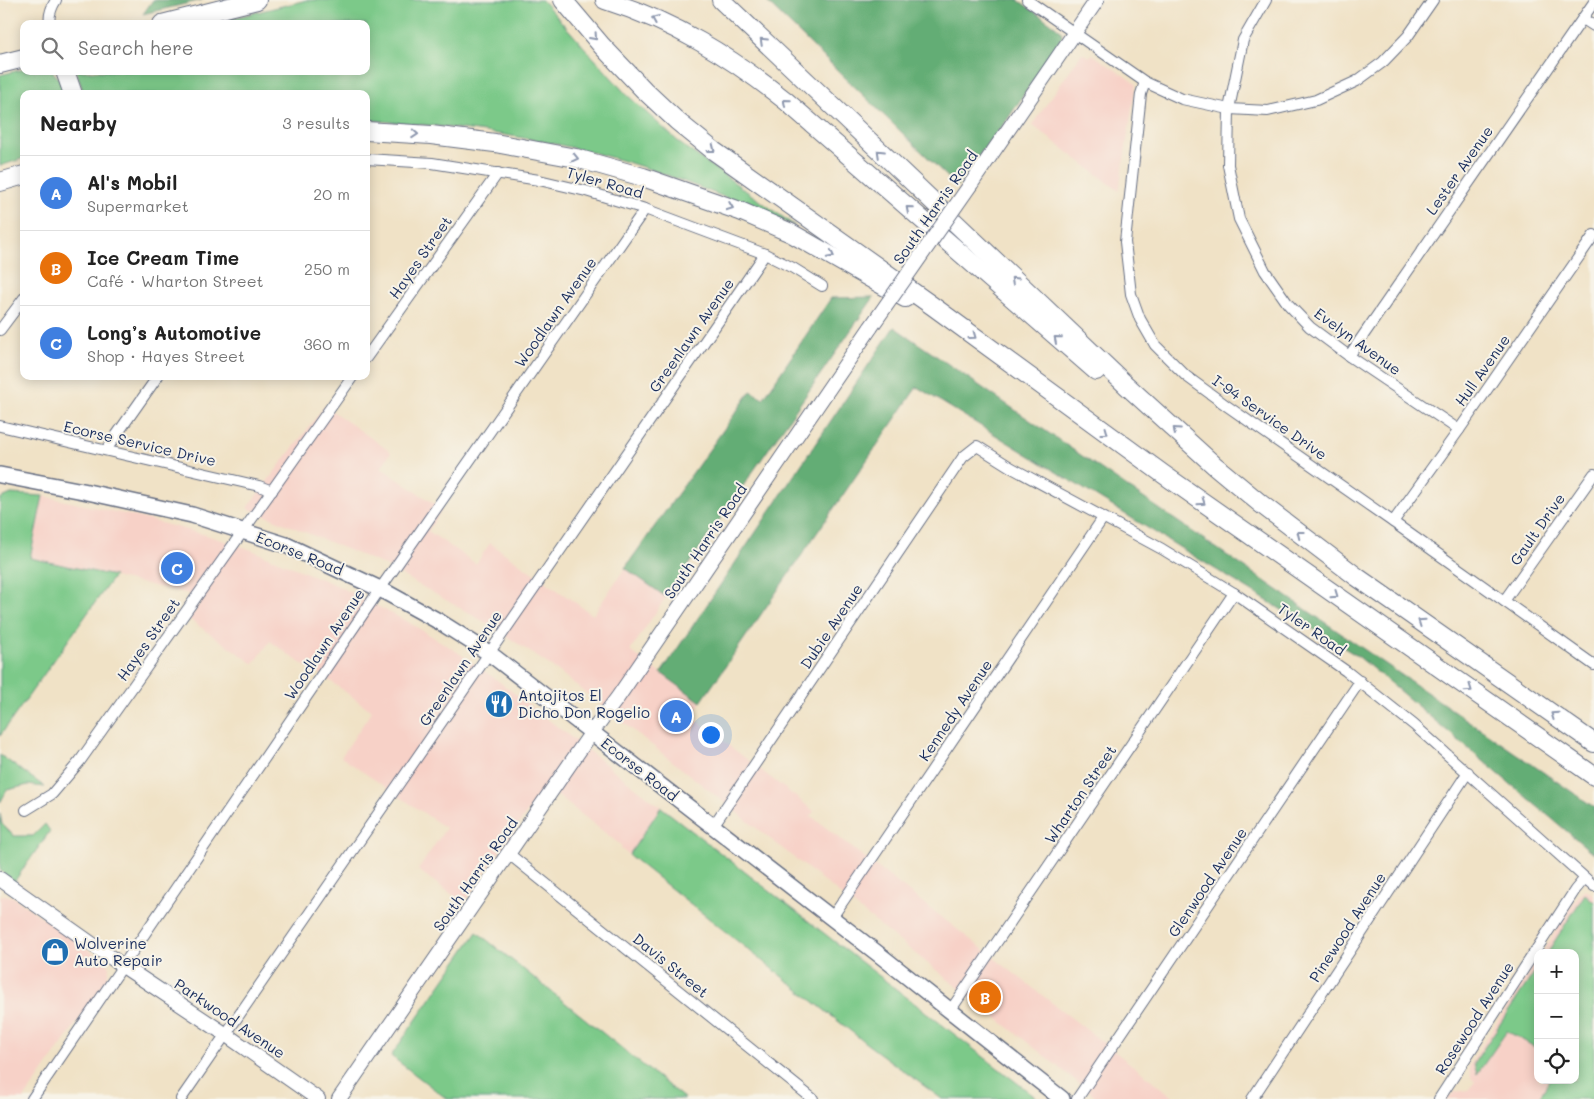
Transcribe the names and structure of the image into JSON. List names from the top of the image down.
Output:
{
  "streets": {
    "main road": ["South Harris Road", "Ecorse Road", "Parkwood Avenue"],
    "street": [
      "Lester Avenue",
      "Tyler Road",
      "Hayes Street",
      "Woodlawn Avenue",
      "Greenlawn Avenue",
      "Evelyn Avenue",
      "Hull Avenue",
      "I-94 Service Drive",
      "Ecorse Service Drive",
      "Gault Drive",
      "Dubie Avenue",
      "Kennedy Avenue",
      "Wharton Street",
      "Glenwood Avenue",
      "Pinewood Avenue",
      "Davis Street",
      "Rosewood Avenue"
    ]
  },
  "crossings": [
    ["Lester Avenue", "Evelyn Avenue"],
    ["Tyler Road", "Hayes Street"],
    ["Tyler Road", "Woodlawn Avenue"],
    ["Tyler Road", "Greenlawn Avenue"],
    ["Tyler Road", "Dubie Avenue"],
    ["Tyler Road", "Kennedy Avenue"],
    ["Tyler Road", "Wharton Street"],
    ["Tyler Road", "Glenwood Avenue"],
    ["Tyler Road", "Pinewood Avenue"],
    ["Tyler Road", "Rosewood Avenue"],
    ["South Harris Road", "Ecorse Road"],
    ["South Harris Road", "Davis Street"],
    ["Hayes Street", "Ecorse Service Drive"],
    ["Hayes Street", "Ecorse Road"],
    ["Woodlawn Avenue", "Ecorse Road"],
    ["Woodlawn Avenue", "Parkwood Avenue"],
    ["Greenlawn Avenue", "Ecorse Road"],
    ["Greenlawn Avenue", "Parkwood Avenue"],
    ["Evelyn Avenue", "Hull Avenue"],
    ["Hull Avenue", "I-94 Service Drive"],
    ["I-94 Service Drive", "Gault Drive"],
    ["Ecorse Road", "Dubie Avenue"],
    ["Ecorse Road", "Kennedy Avenue"],
    ["Ecorse Road", "Wharton Street"]
  ],
  "places": {
    "restaurant": ["Antojitos El Dicho Don Rogelio"],
    "shop": ["Wolverine Auto Repair"]
  },
  "page": {
    "search": "Search here",
    "heading": ["Nearby", "3 results"],
    "list": [
      {
        "mark": "A",
        "name": "Al's Mobil",
        "note": "Supermarket",
        "value": "20 m"
      },
      {
        "mark": "B",
        "name": "Ice Cream Time",
        "note": "Café · Wharton Street",
        "value": "250 m"
      },
      {
        "mark": "C",
        "name": "Long’s Automotive",
        "note": "Shop · Hayes Street",
        "value": "360 m"
      }
    ],
    "pins": ["C", "A", "B"],
    "map_buttons": ["+", "−"]
  }
}
